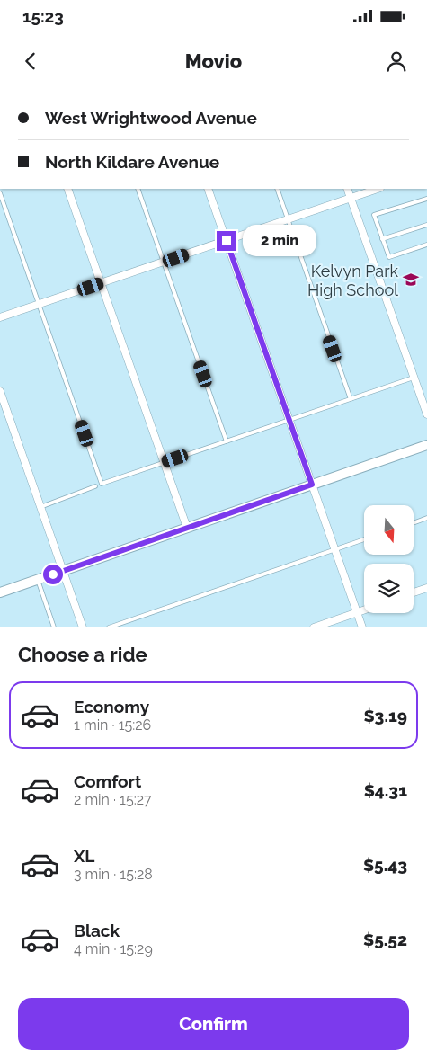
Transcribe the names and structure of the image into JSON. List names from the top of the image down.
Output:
{
  "places": {
    "school or university": ["Kelvyn Park High School"]
  },
  "north": "bottom",
  "page": {
    "status": "15:23",
    "header": "Movio",
    "banner": ["West Wrightwood Avenue", "North Kildare Avenue"],
    "bubble": "2 min",
    "heading": "Choose a ride",
    "list": [
      {
        "name": "Economy",
        "note": "1 min · 15:26",
        "value": "$3.19"
      },
      {
        "name": "Comfort",
        "note": "2 min · 15:27",
        "value": "$4.31"
      },
      {
        "name": "XL",
        "note": "3 min · 15:28",
        "value": "$5.43"
      },
      {
        "name": "Black",
        "note": "4 min · 15:29",
        "value": "$5.52"
      }
    ],
    "buttons": "Confirm"
  }
}
